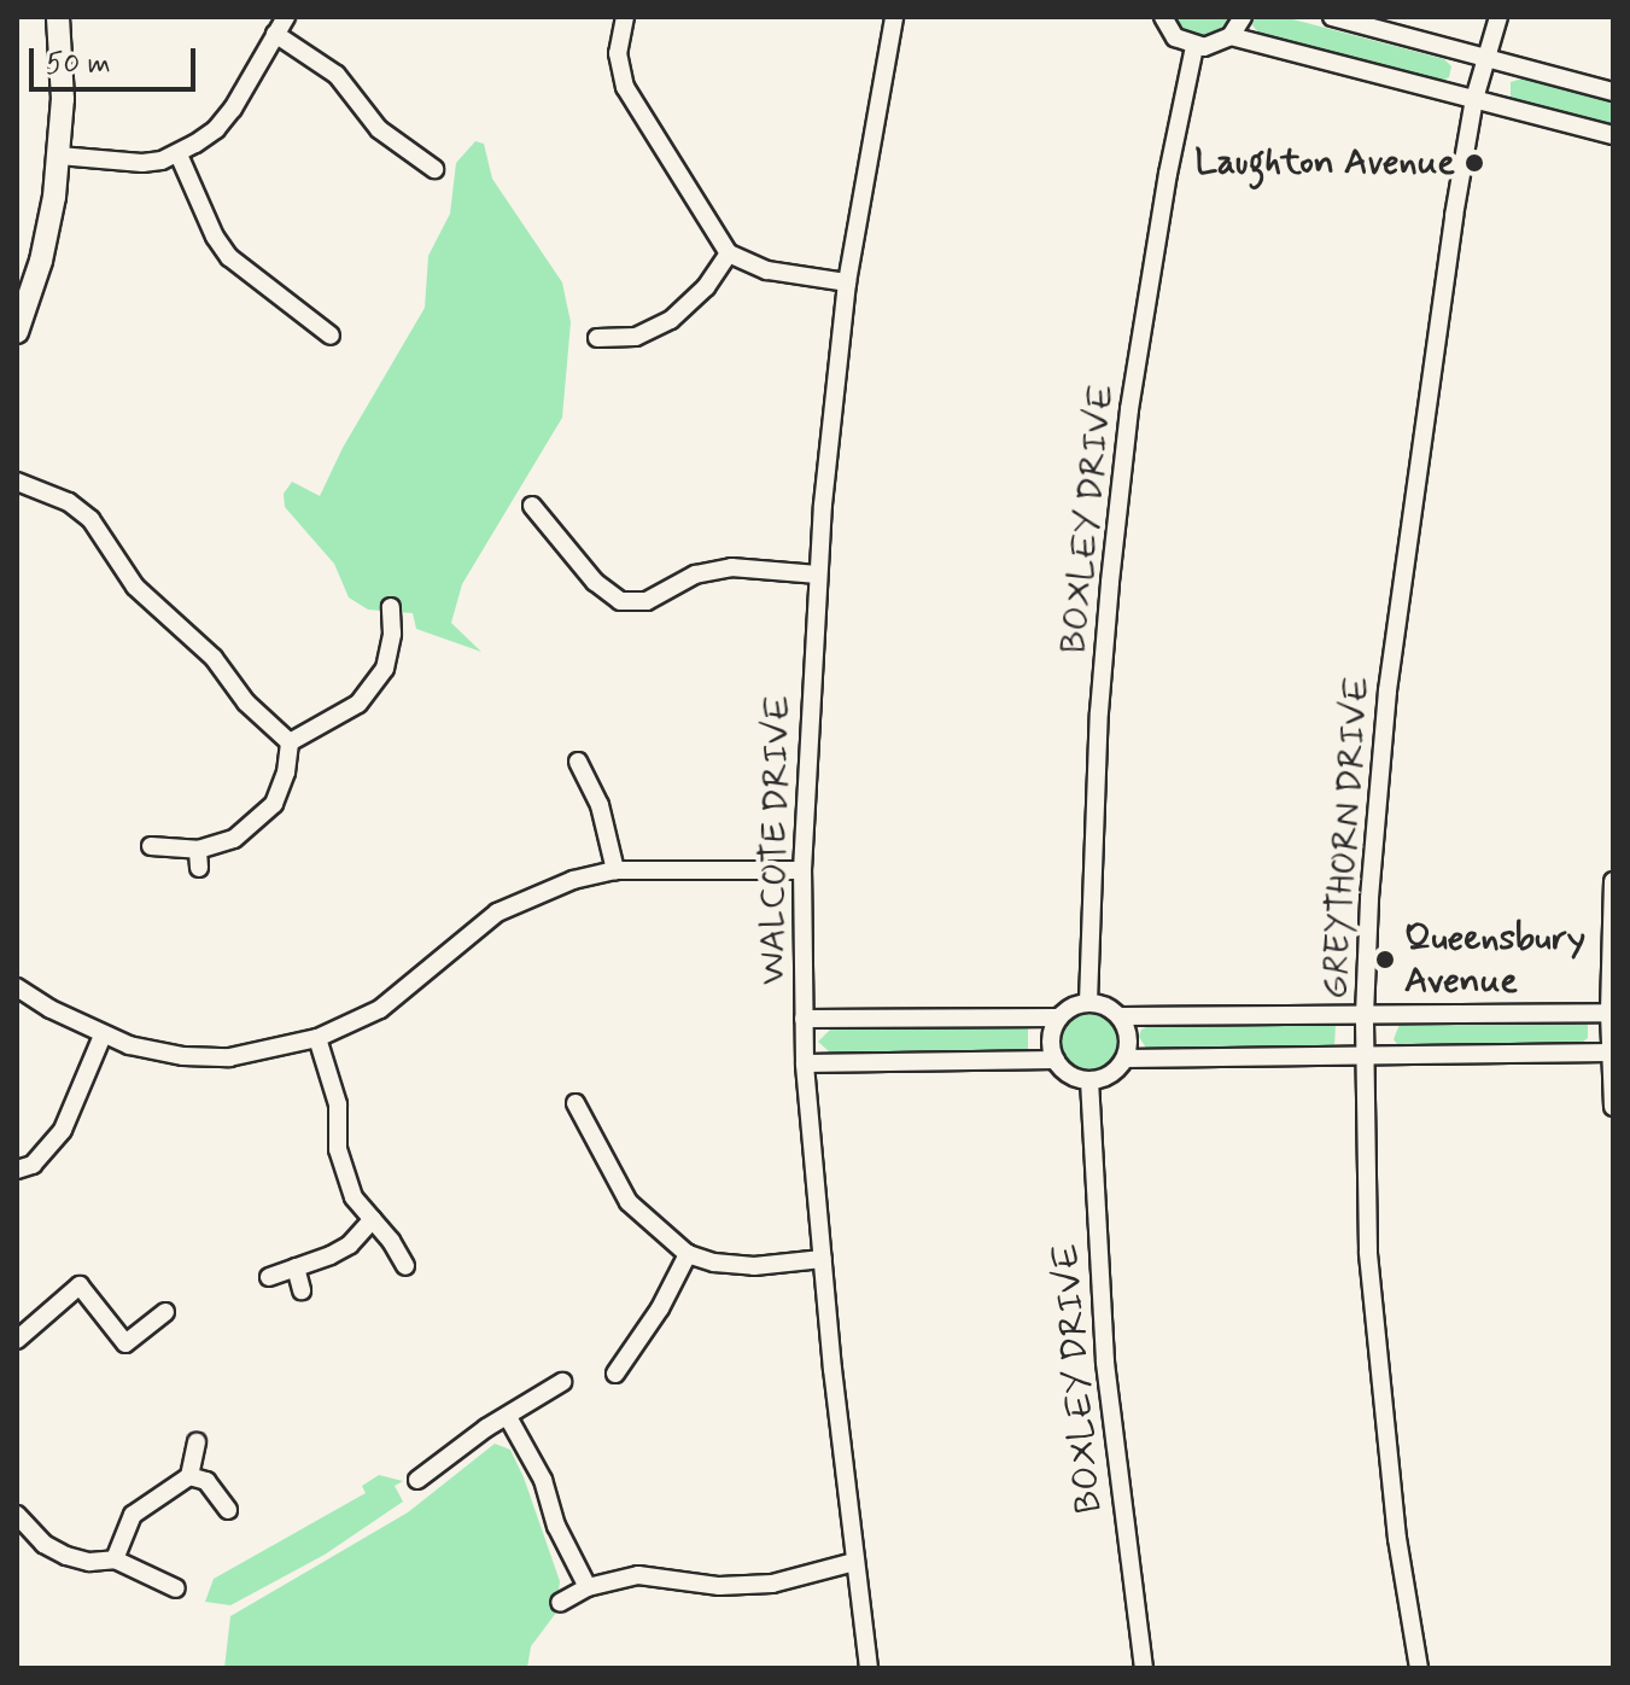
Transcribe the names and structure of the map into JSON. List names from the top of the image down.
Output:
{
  "streets": {
    "street": ["BOXLEY DRIVE", "GREYTHORN DRIVE", "WALCOTE DRIVE"]
  },
  "places": ["Laughton Avenue", "Queensbury Avenue"],
  "scale_bar": "50 m"
}
